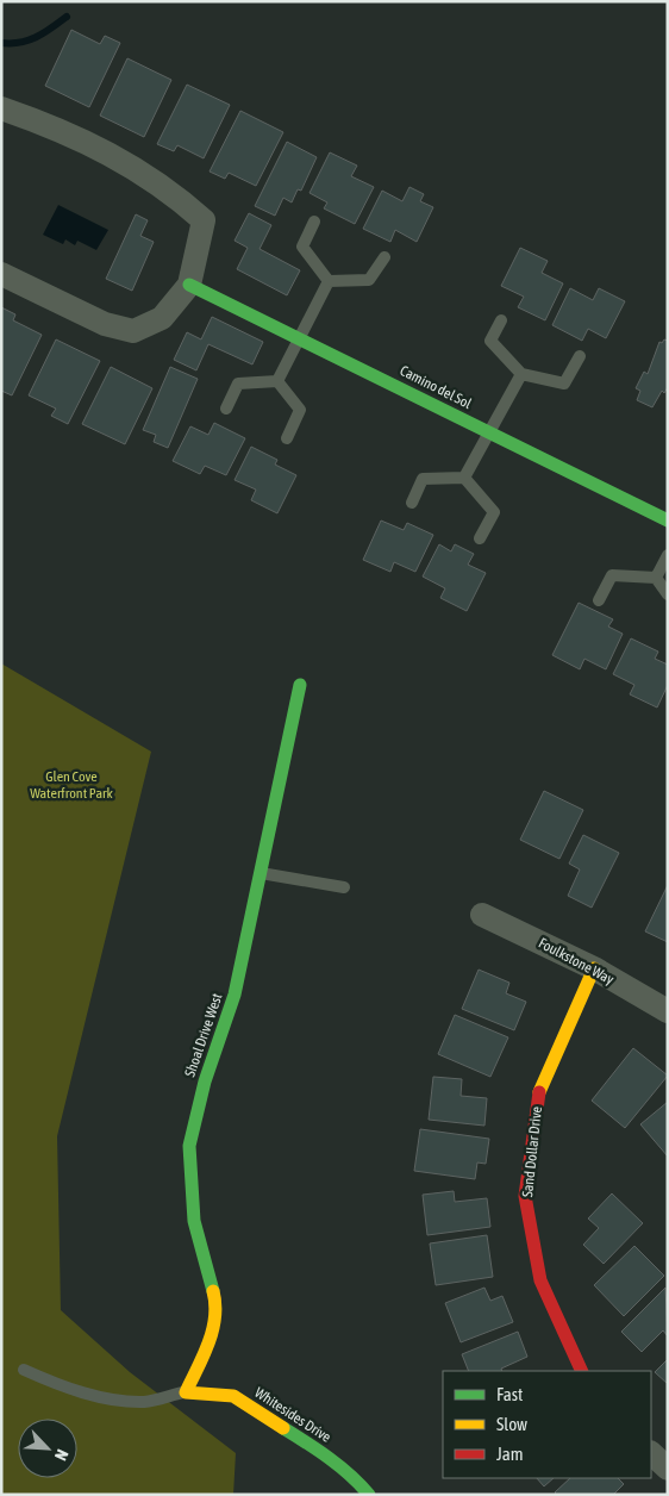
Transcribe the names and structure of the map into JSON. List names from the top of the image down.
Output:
{
  "streets": {
    "street": [
      "Camino del Sol",
      "Foulkstone Way",
      "Shoal Drive West",
      "Sand Dollar Drive",
      "Whitesides Drive"
    ]
  },
  "crossings": [
    ["Foulkstone Way", "Sand Dollar Drive"],
    ["Shoal Drive West", "Whitesides Drive"]
  ],
  "parks": ["Glen Cove Waterfront Park"],
  "legend": ["Fast", "Slow", "Jam"],
  "north": "bottom right"
}
